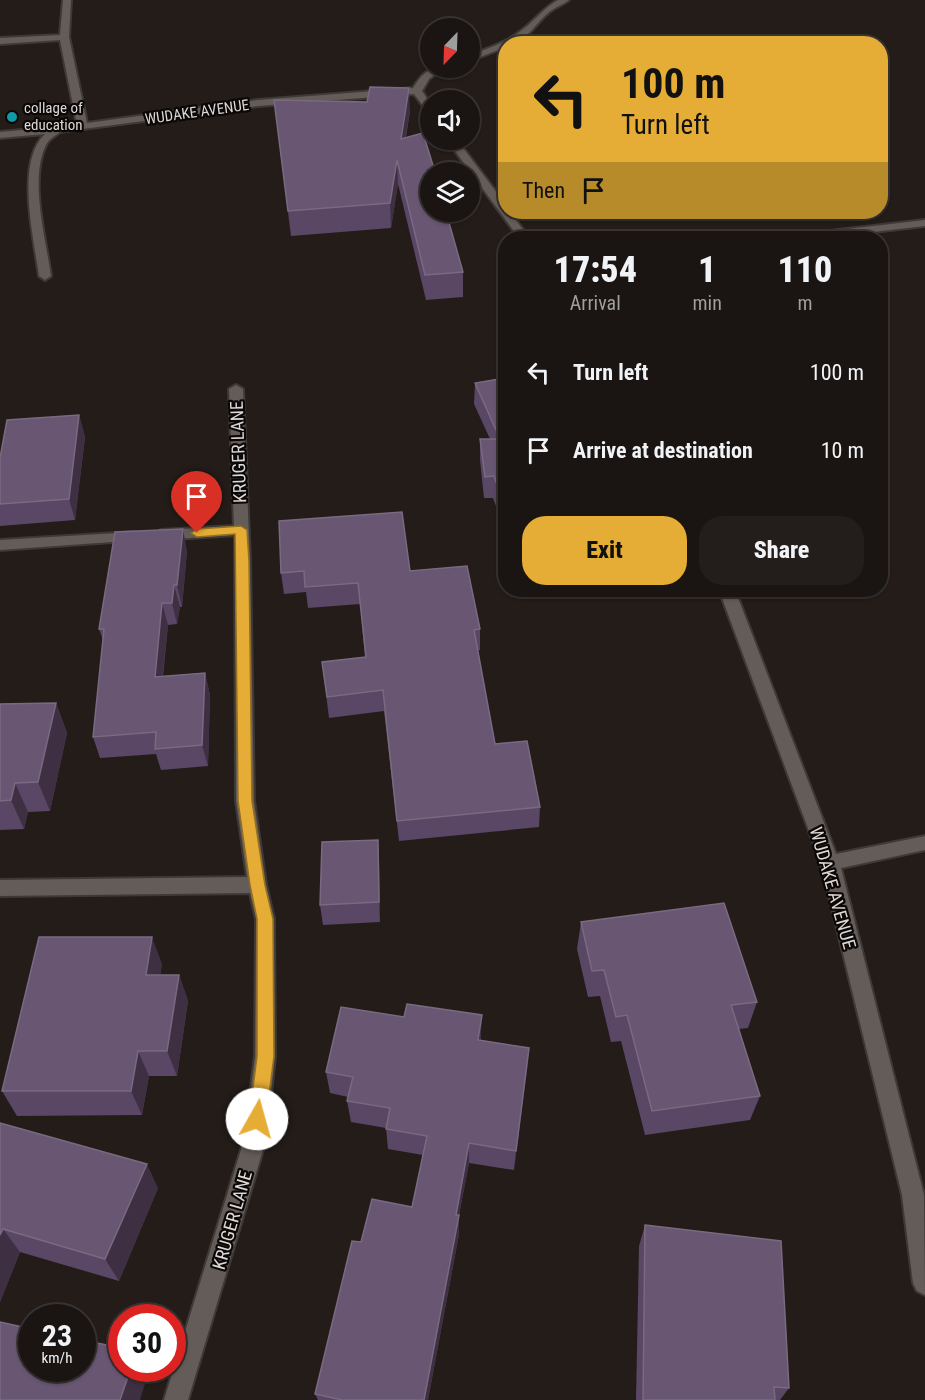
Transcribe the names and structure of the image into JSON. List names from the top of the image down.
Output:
{
  "streets": {
    "street": ["WUDAKE AVENUE", "KRUGER LANE"]
  },
  "places": ["collage of education"],
  "north": "bottom left",
  "page": {
    "turn": ["100 m", "Turn left"],
    "then": "Then",
    "eta": [
      "17:54",
      "Arrival",
      "1",
      "min",
      "110",
      "m"
    ],
    "list": [
      {
        "name": "Turn left",
        "value": "100 m"
      },
      {
        "name": "Arrive at destination",
        "value": "10 m"
      }
    ],
    "buttons": ["Exit", "Share"],
    "speed": "23 km/h",
    "limit": "30"
  }
}
